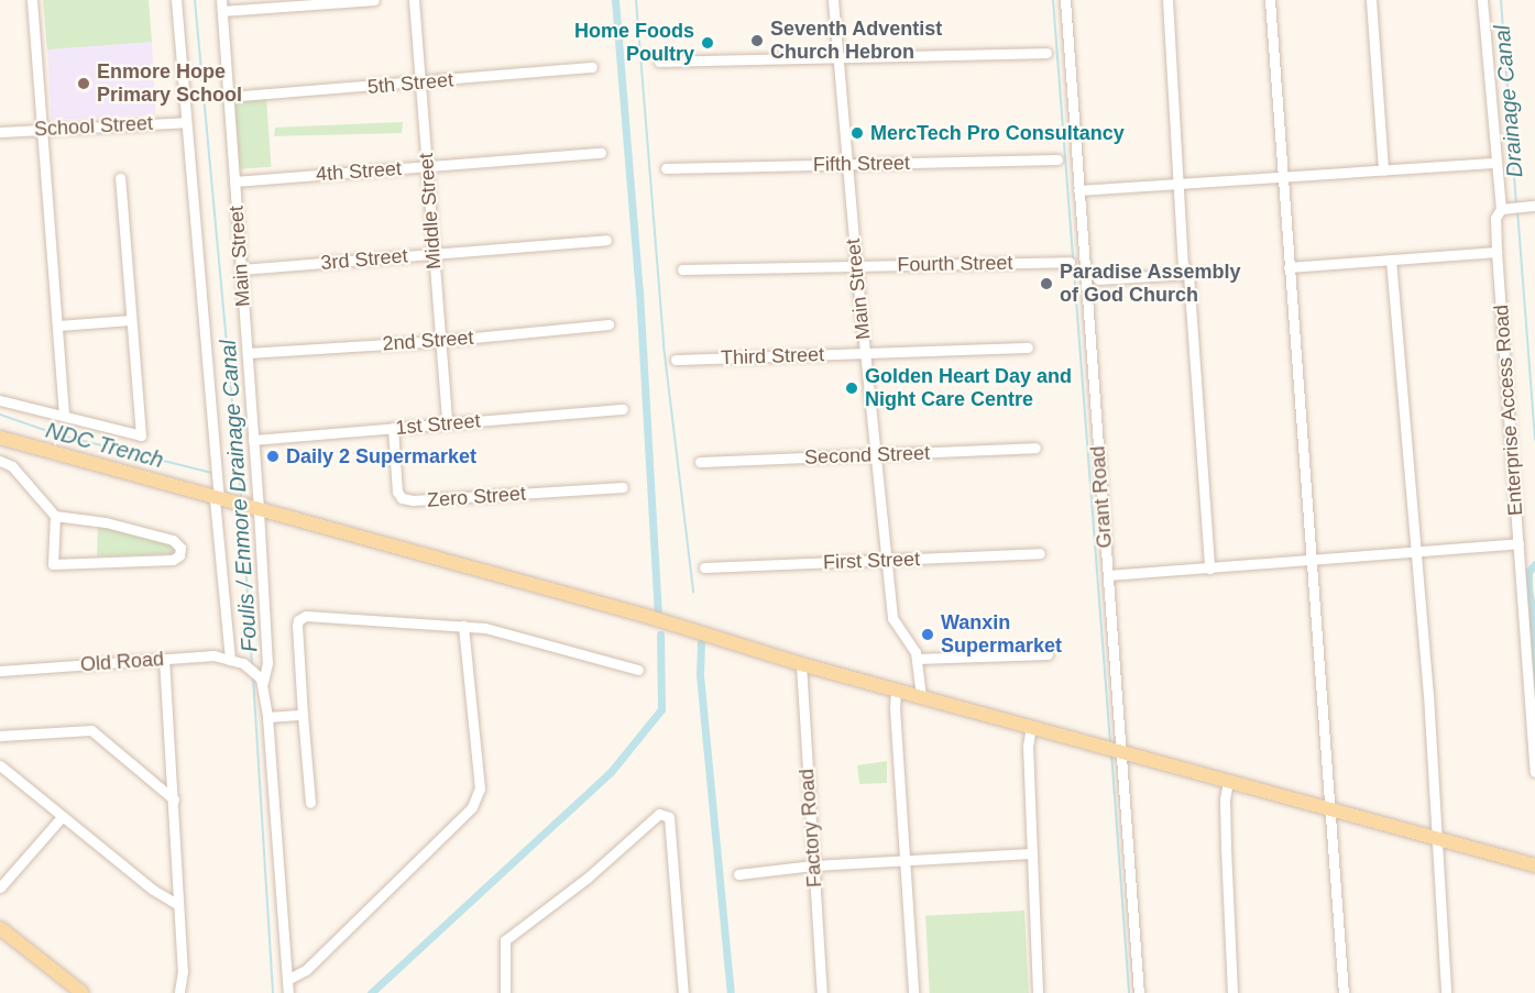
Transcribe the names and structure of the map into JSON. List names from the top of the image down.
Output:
{
  "streets": {
    "street": [
      "5th Street",
      "School Street",
      "Fifth Street",
      "4th Street",
      "Middle Street",
      "Main Street",
      "3rd Street",
      "Fourth Street",
      "2nd Street",
      "Third Street",
      "Enterprise Access Road",
      "1st Street",
      "Second Street",
      "Zero Street",
      "Grant Road",
      "First Street",
      "Old Road",
      "Factory Road"
    ]
  },
  "crossings": [
    ["5th Street", "Middle Street"],
    ["5th Street", "Main Street"],
    ["Fifth Street", "Main Street"],
    ["4th Street", "Middle Street"],
    ["4th Street", "Main Street"],
    ["Middle Street", "3rd Street"],
    ["Middle Street", "2nd Street"],
    ["Middle Street", "1st Street"],
    ["Main Street", "3rd Street"],
    ["Main Street", "Fourth Street"],
    ["Main Street", "2nd Street"],
    ["Main Street", "Third Street"],
    ["Main Street", "1st Street"],
    ["Main Street", "Second Street"],
    ["Main Street", "First Street"],
    ["Main Street", "Old Road"],
    ["1st Street", "Zero Street"]
  ],
  "water": ["Drainage Canal", "NDC Trench", "Foulis / Enmore Drainage Canal"],
  "places": [
    "Seventh Adventist Church Hebron",
    "Home Foods Poultry",
    "Enmore Hope Primary School",
    "MercTech Pro Consultancy",
    "Paradise Assembly of God Church",
    "Golden Heart Day and Night Care Centre",
    "Daily 2 Supermarket",
    "Wanxin Supermarket"
  ]
}
